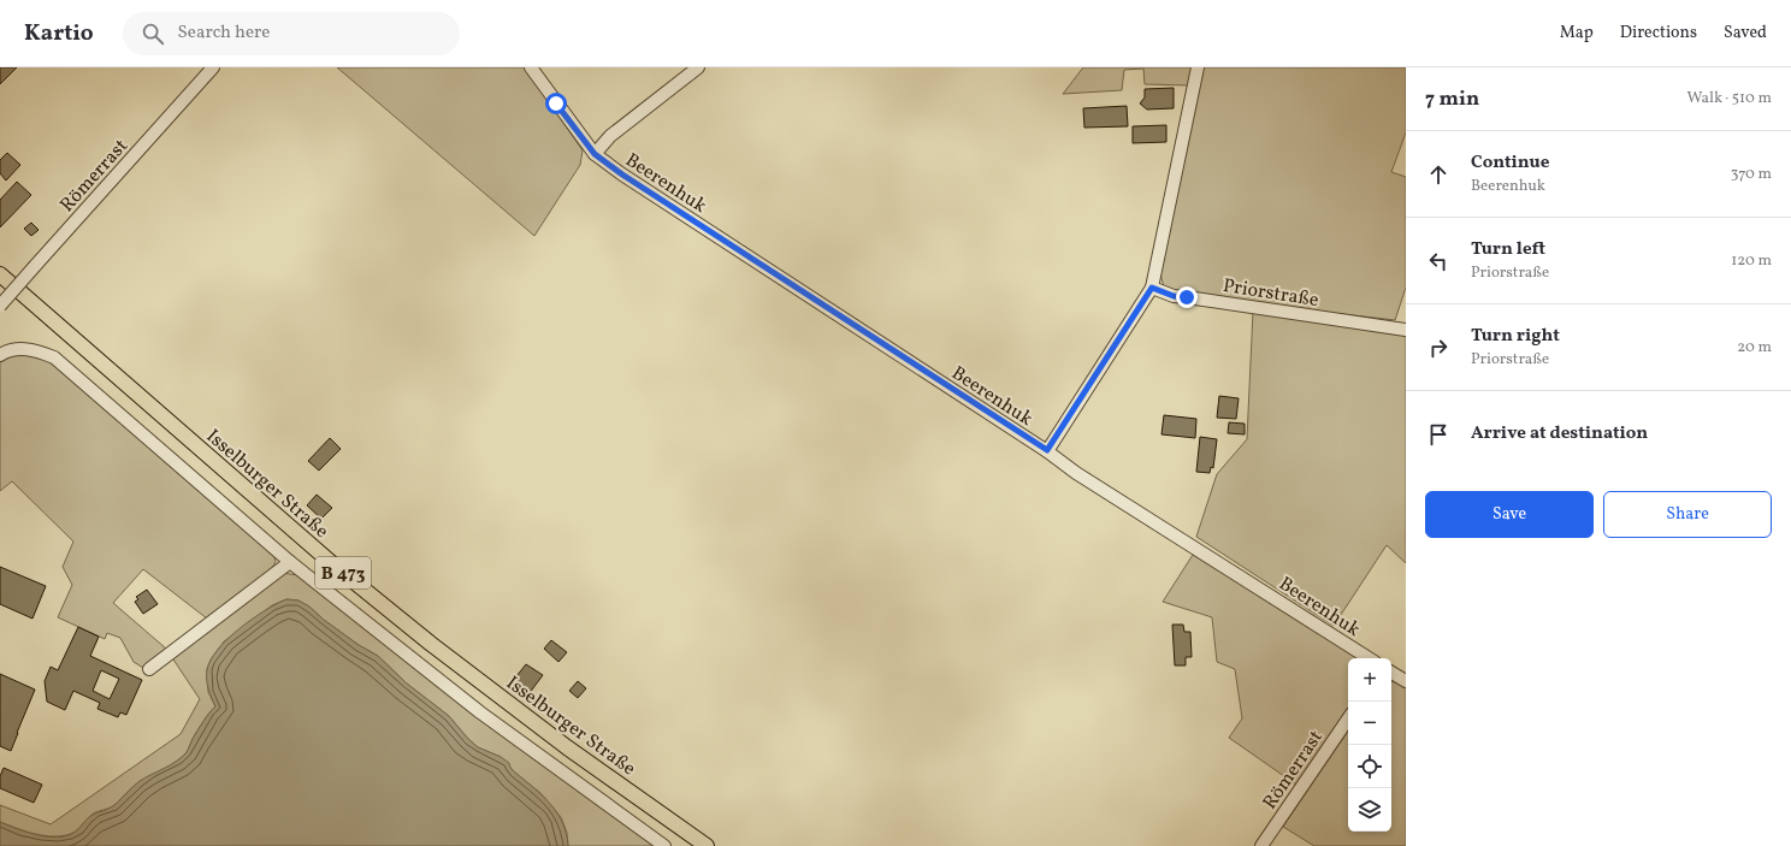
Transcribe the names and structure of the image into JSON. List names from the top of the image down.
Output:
{
  "streets": {
    "main road": ["Isselburger Straße", "B 473"],
    "street": ["Römerrast", "Beerenhuk", "Priorstraße"]
  },
  "page": {
    "header": "Kartio",
    "search": "Search here",
    "nav": ["Map", "Directions", "Saved"],
    "heading": ["7 min", "Walk · 510 m"],
    "list": [
      ["Continue", "Beerenhuk", "370 m"],
      ["Turn left", "Priorstraße", "120 m"],
      ["Turn right", "Priorstraße", "20 m"],
      "Arrive at destination"
    ],
    "buttons": ["Save", "Share"],
    "map_buttons": ["+", "−"]
  }
}
